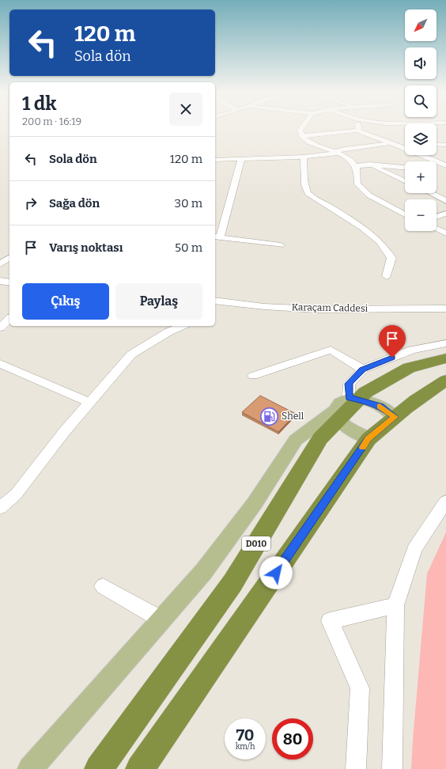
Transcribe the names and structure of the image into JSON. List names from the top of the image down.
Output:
{
  "streets": {
    "highway": ["D010"],
    "street": ["Karaçam Caddesi"]
  },
  "places": {
    "fuel station": ["Shell"]
  },
  "north": "bottom left",
  "page": {
    "map_buttons": ["+", "−"],
    "turn": ["120 m", "Sola dön"],
    "heading": ["1 dk", "200 m · 16:19"],
    "list": [
      {
        "name": "Sola dön",
        "value": "120 m"
      },
      {
        "name": "Sağa dön",
        "value": "30 m"
      },
      {
        "name": "Varış noktası",
        "value": "50 m"
      }
    ],
    "buttons": ["Çıkış", "Paylaş"],
    "speed": "70 km/h",
    "limit": "80"
  }
}
